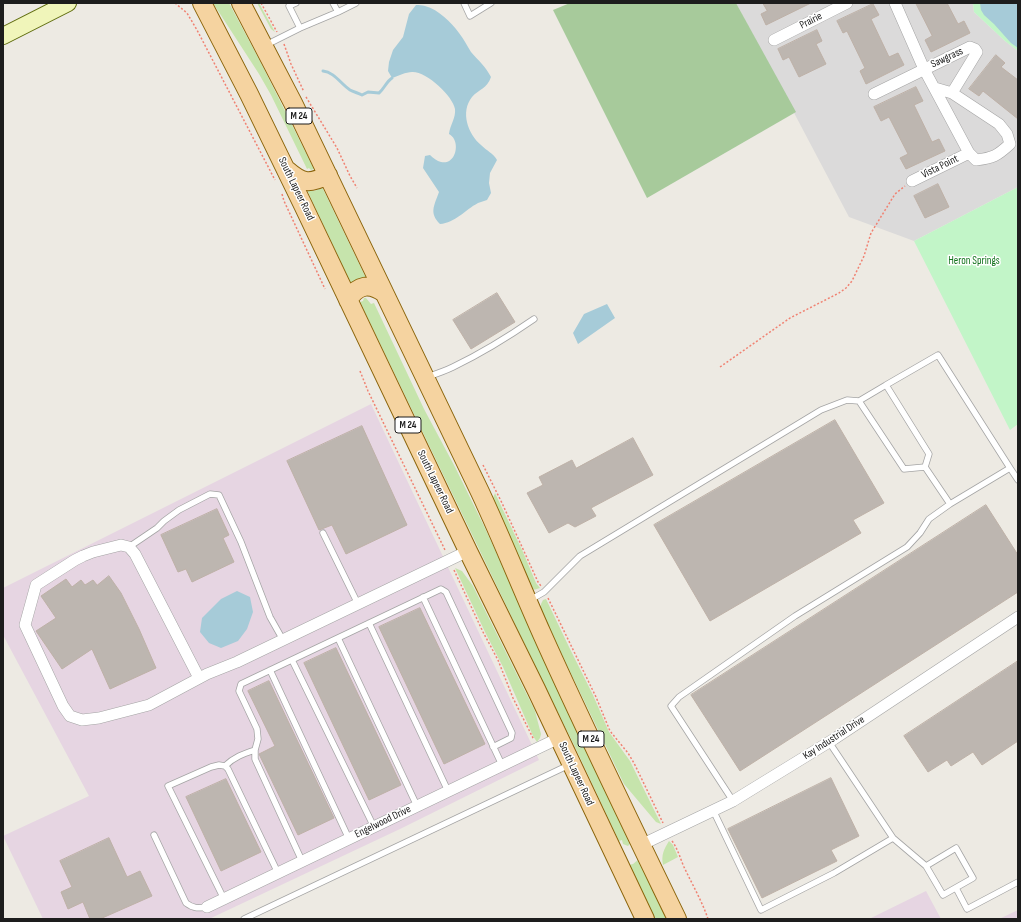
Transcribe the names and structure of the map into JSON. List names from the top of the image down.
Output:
{
  "streets": {
    "main road": ["M 24", "South Lapeer Road"],
    "street": [
      "Prairie",
      "Sawgrass",
      "Vista Point",
      "Kay Industrial Drive",
      "Engelwood Drive"
    ]
  },
  "crossings": [
    ["M 24", "Kay Industrial Drive"],
    ["South Lapeer Road", "Engelwood Drive"]
  ],
  "parks": ["Heron Springs"]
}
